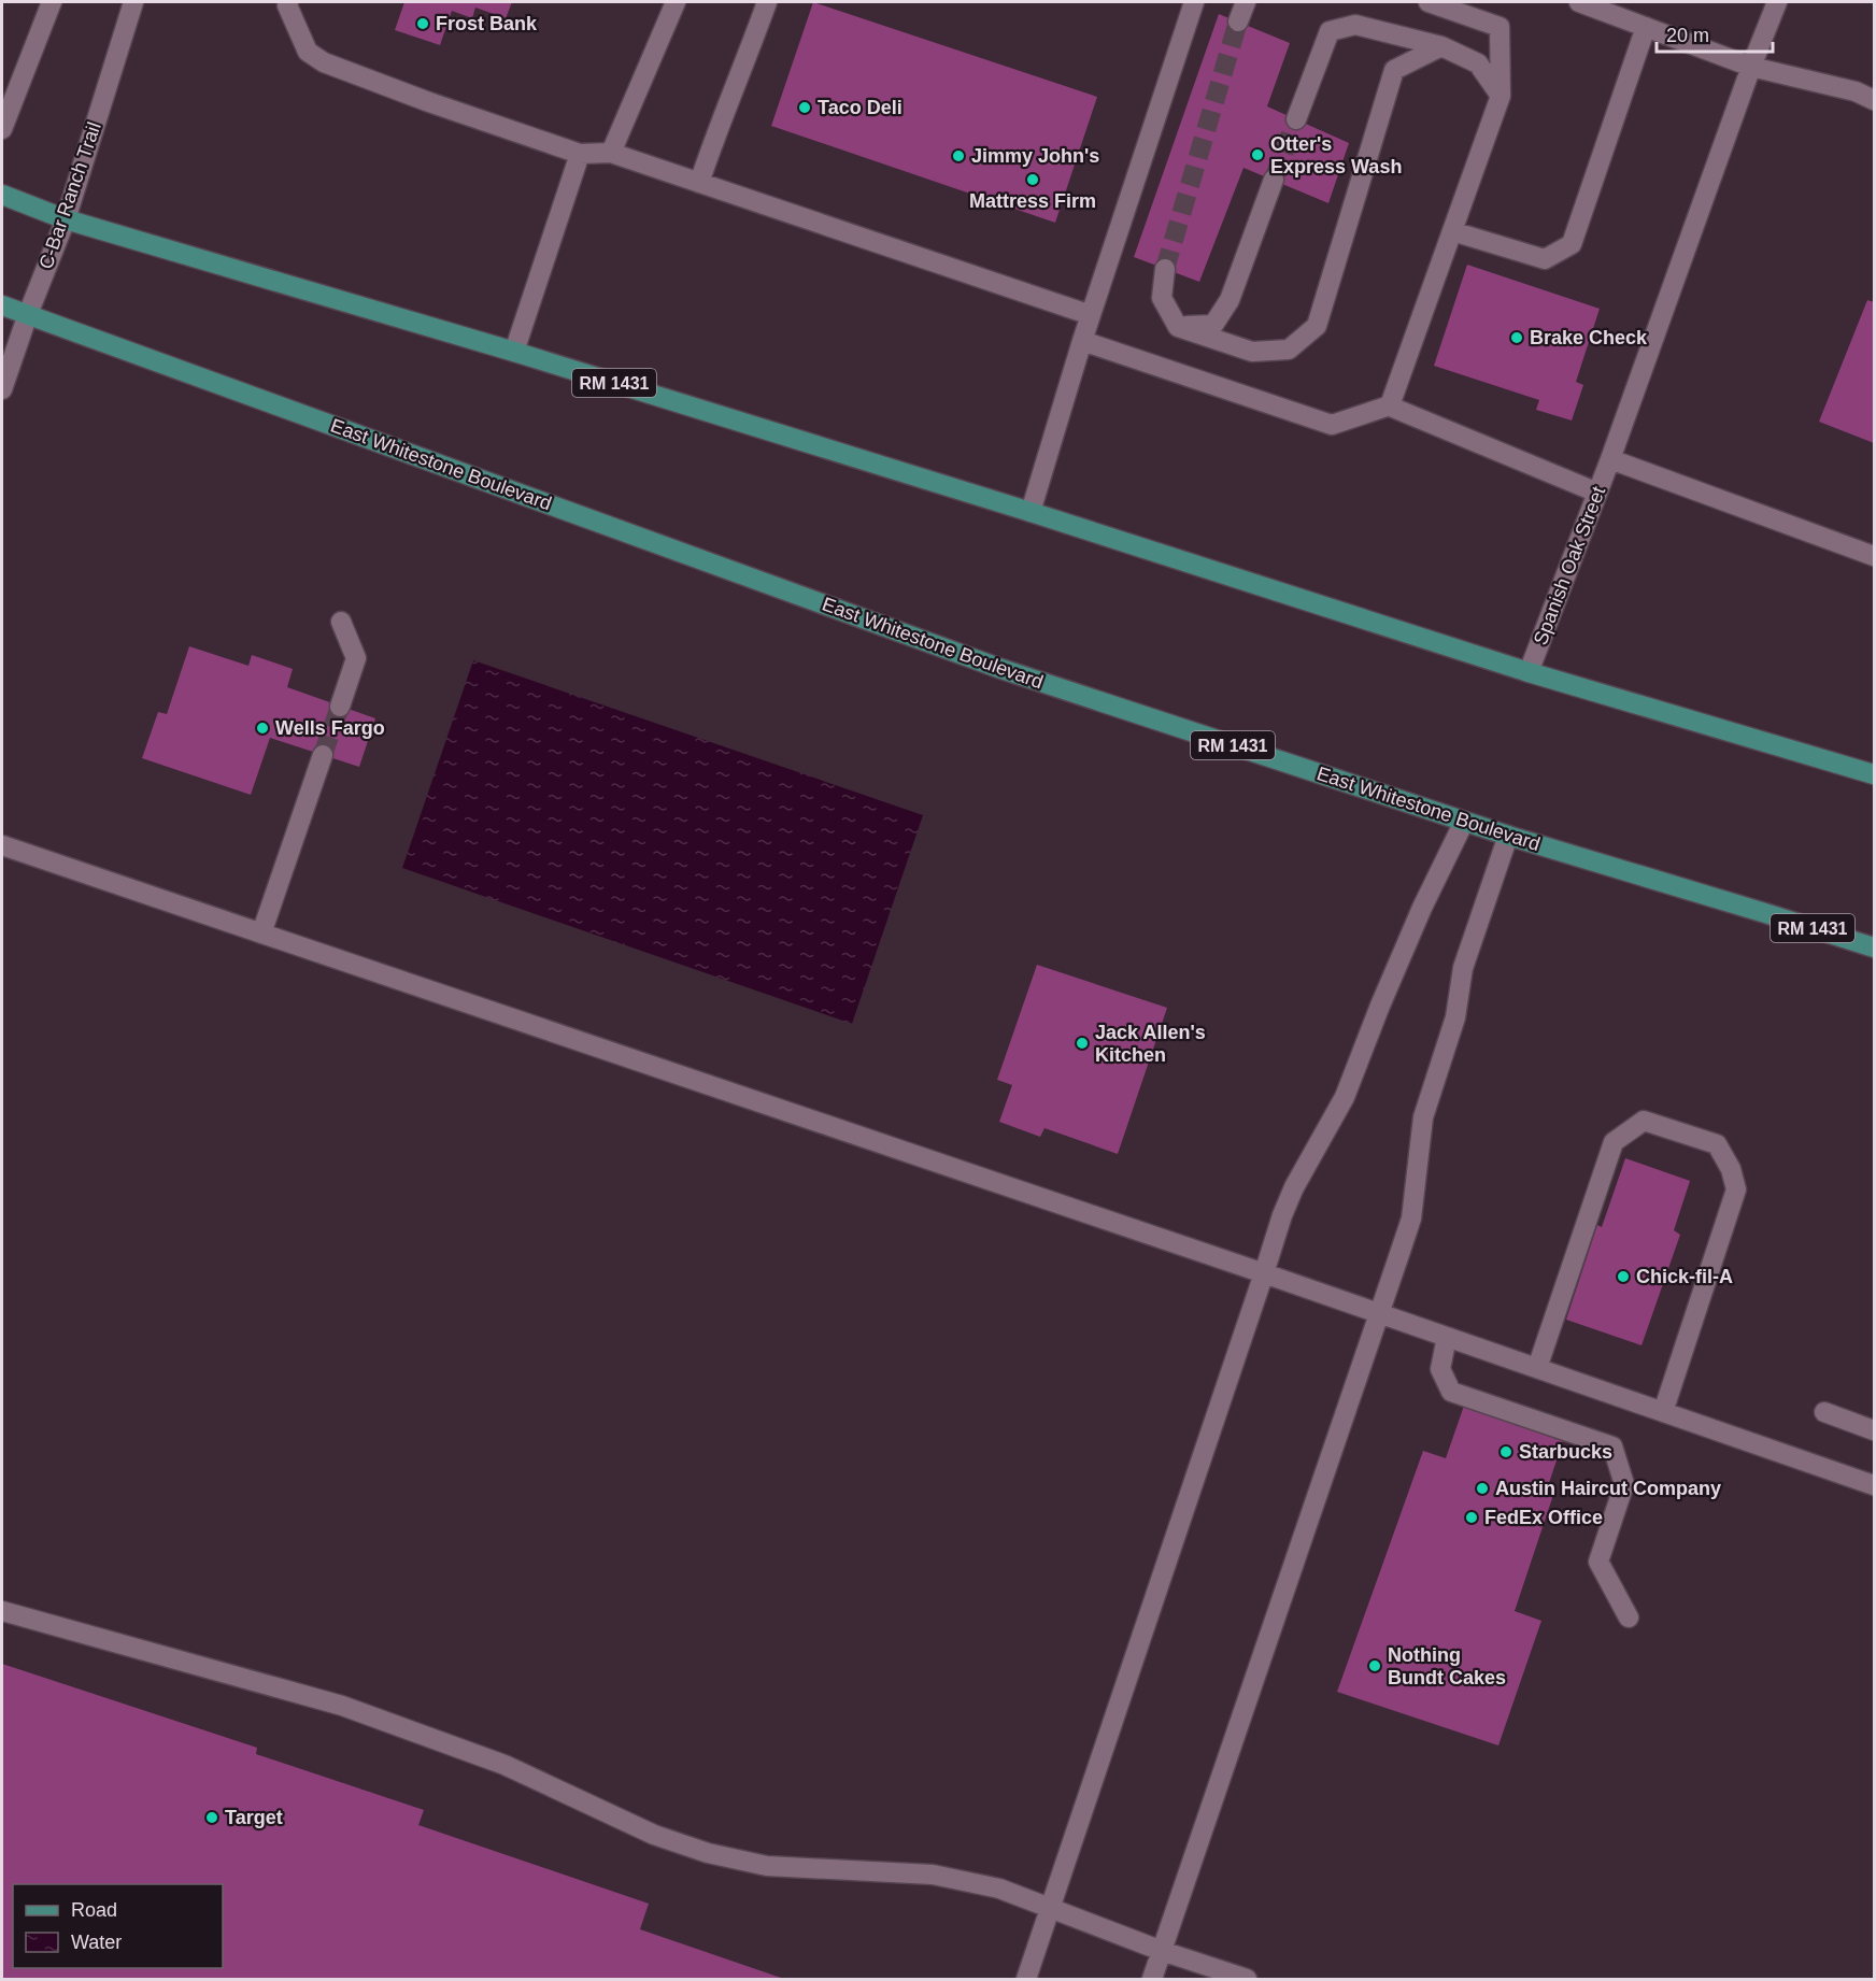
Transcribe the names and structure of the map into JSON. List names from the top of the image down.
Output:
{
  "streets": {
    "main road": ["RM 1431", "East Whitestone Boulevard"],
    "street": ["C-Bar Ranch Trail", "Spanish Oak Street"]
  },
  "crossings": [
    ["C-Bar Ranch Trail", "RM 1431"],
    ["C-Bar Ranch Trail", "East Whitestone Boulevard"],
    ["RM 1431", "Spanish Oak Street"]
  ],
  "places": [
    "Frost Bank",
    "Taco Deli",
    "Otter's Express Wash",
    "Jimmy John's",
    "Mattress Firm",
    "Brake Check",
    "Wells Fargo",
    "Jack Allen's Kitchen",
    "Chick-fil-A",
    "Starbucks",
    "Austin Haircut Company",
    "FedEx Office",
    "Nothing Bundt Cakes",
    "Target"
  ],
  "legend": ["Road", "Water"],
  "scale_bar": "20 m"
}
